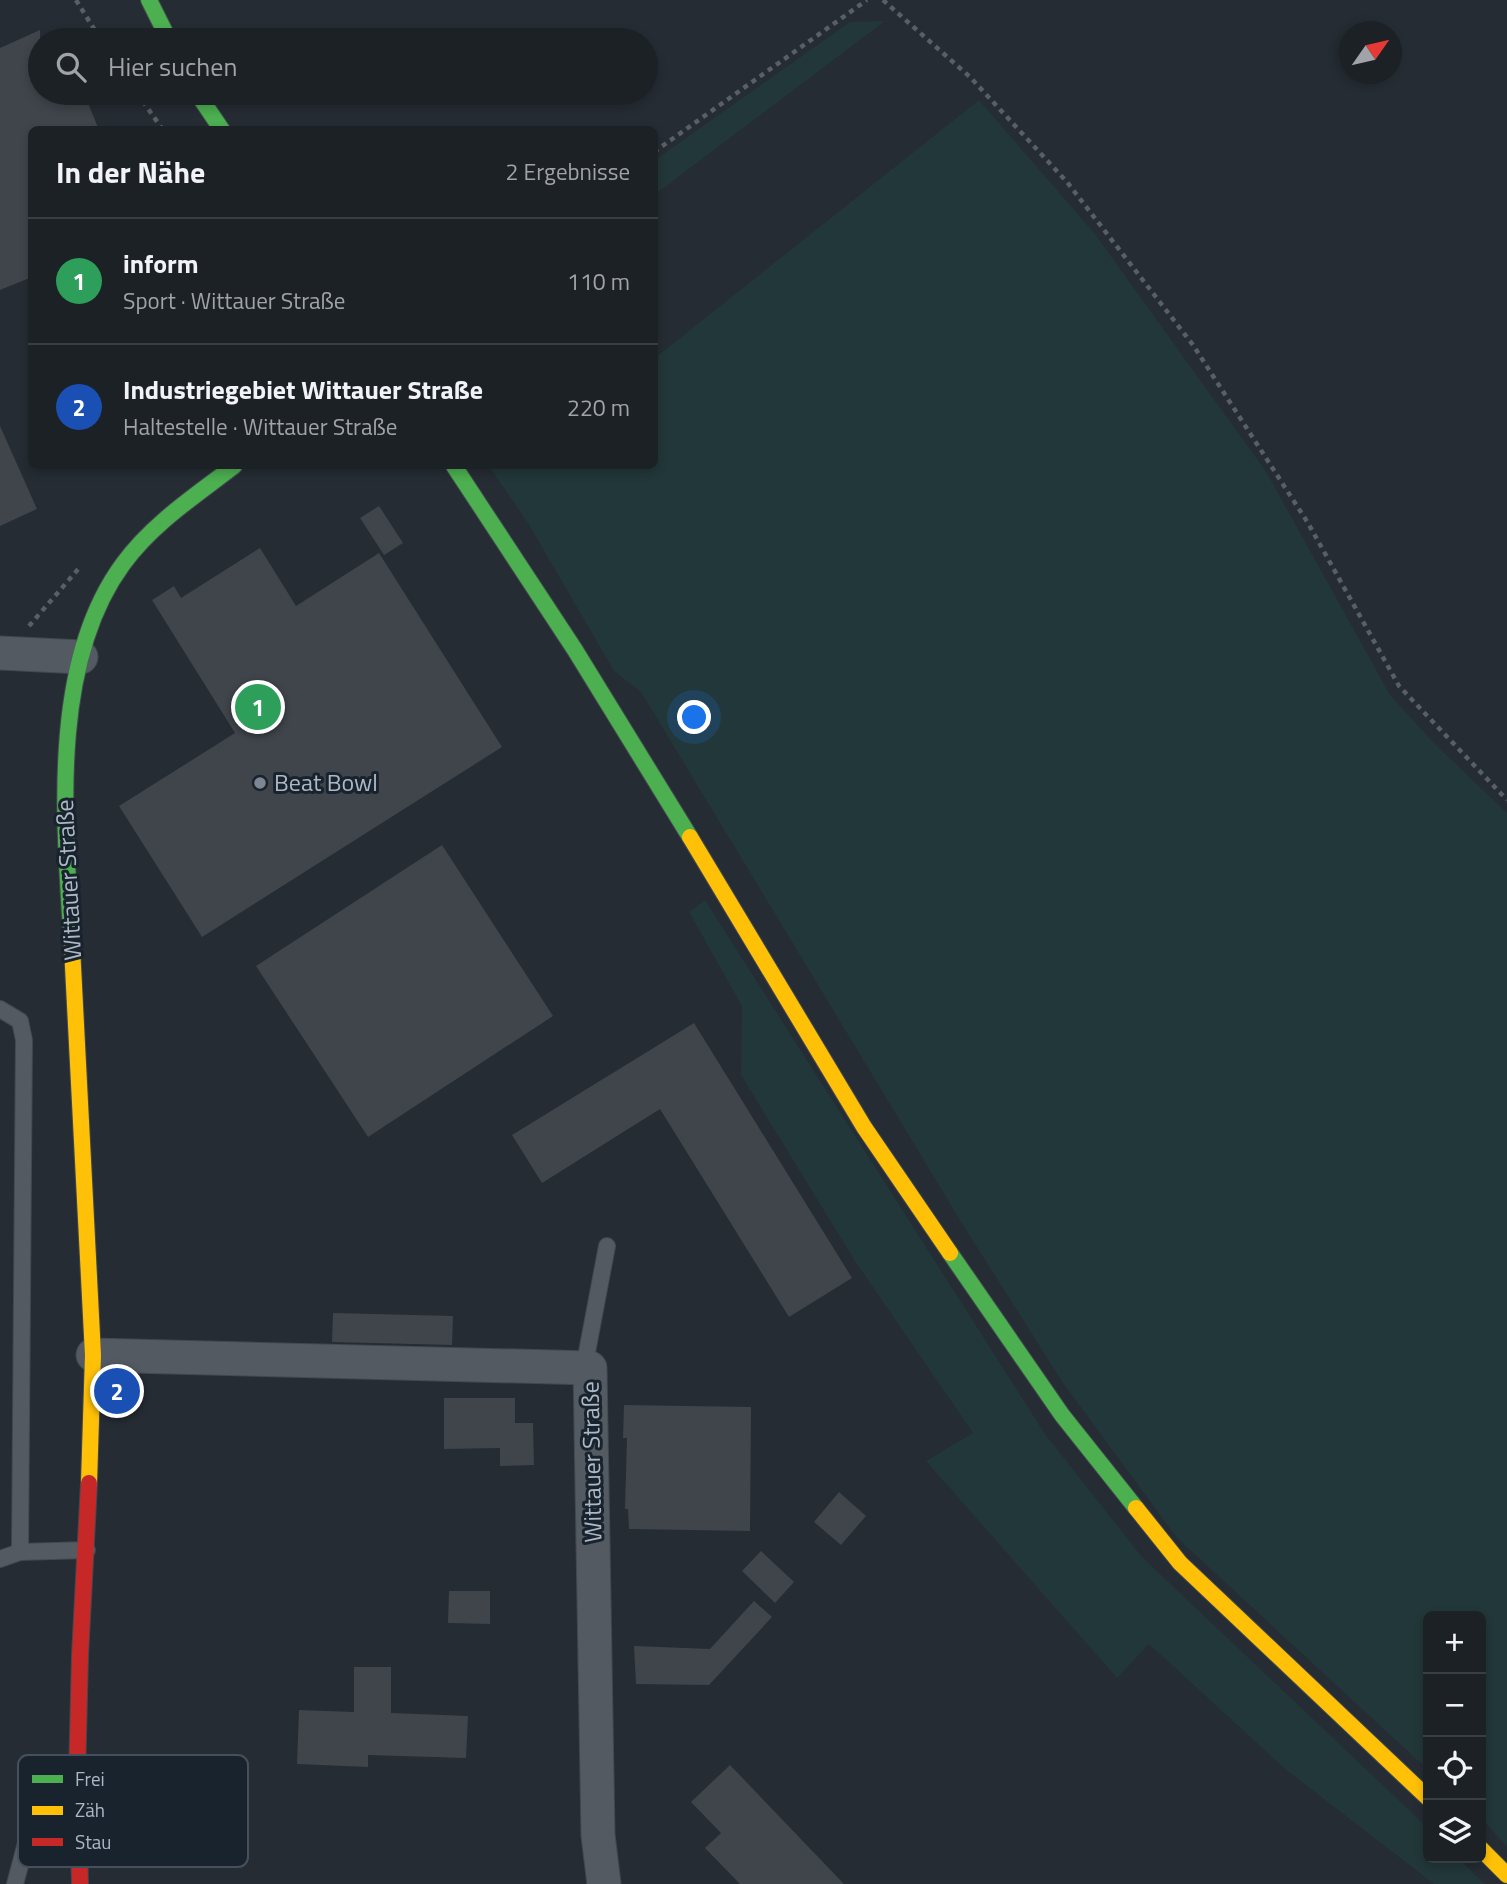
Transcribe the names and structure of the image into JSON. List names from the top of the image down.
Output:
{
  "streets": {
    "main road": ["Wittauer Straße"]
  },
  "places": ["Beat Bowl"],
  "legend": ["Frei", "Zäh", "Stau"],
  "north": "top right",
  "page": {
    "search": "Hier suchen",
    "heading": ["In der Nähe", "2 Ergebnisse"],
    "list": [
      {
        "mark": "1",
        "name": "inform",
        "note": "Sport · Wittauer Straße",
        "value": "110 m"
      },
      {
        "mark": "2",
        "name": "Industriegebiet Wittauer Straße",
        "note": "Haltestelle · Wittauer Straße",
        "value": "220 m"
      }
    ],
    "pins": ["1", "2"],
    "map_buttons": ["+", "−"]
  }
}
